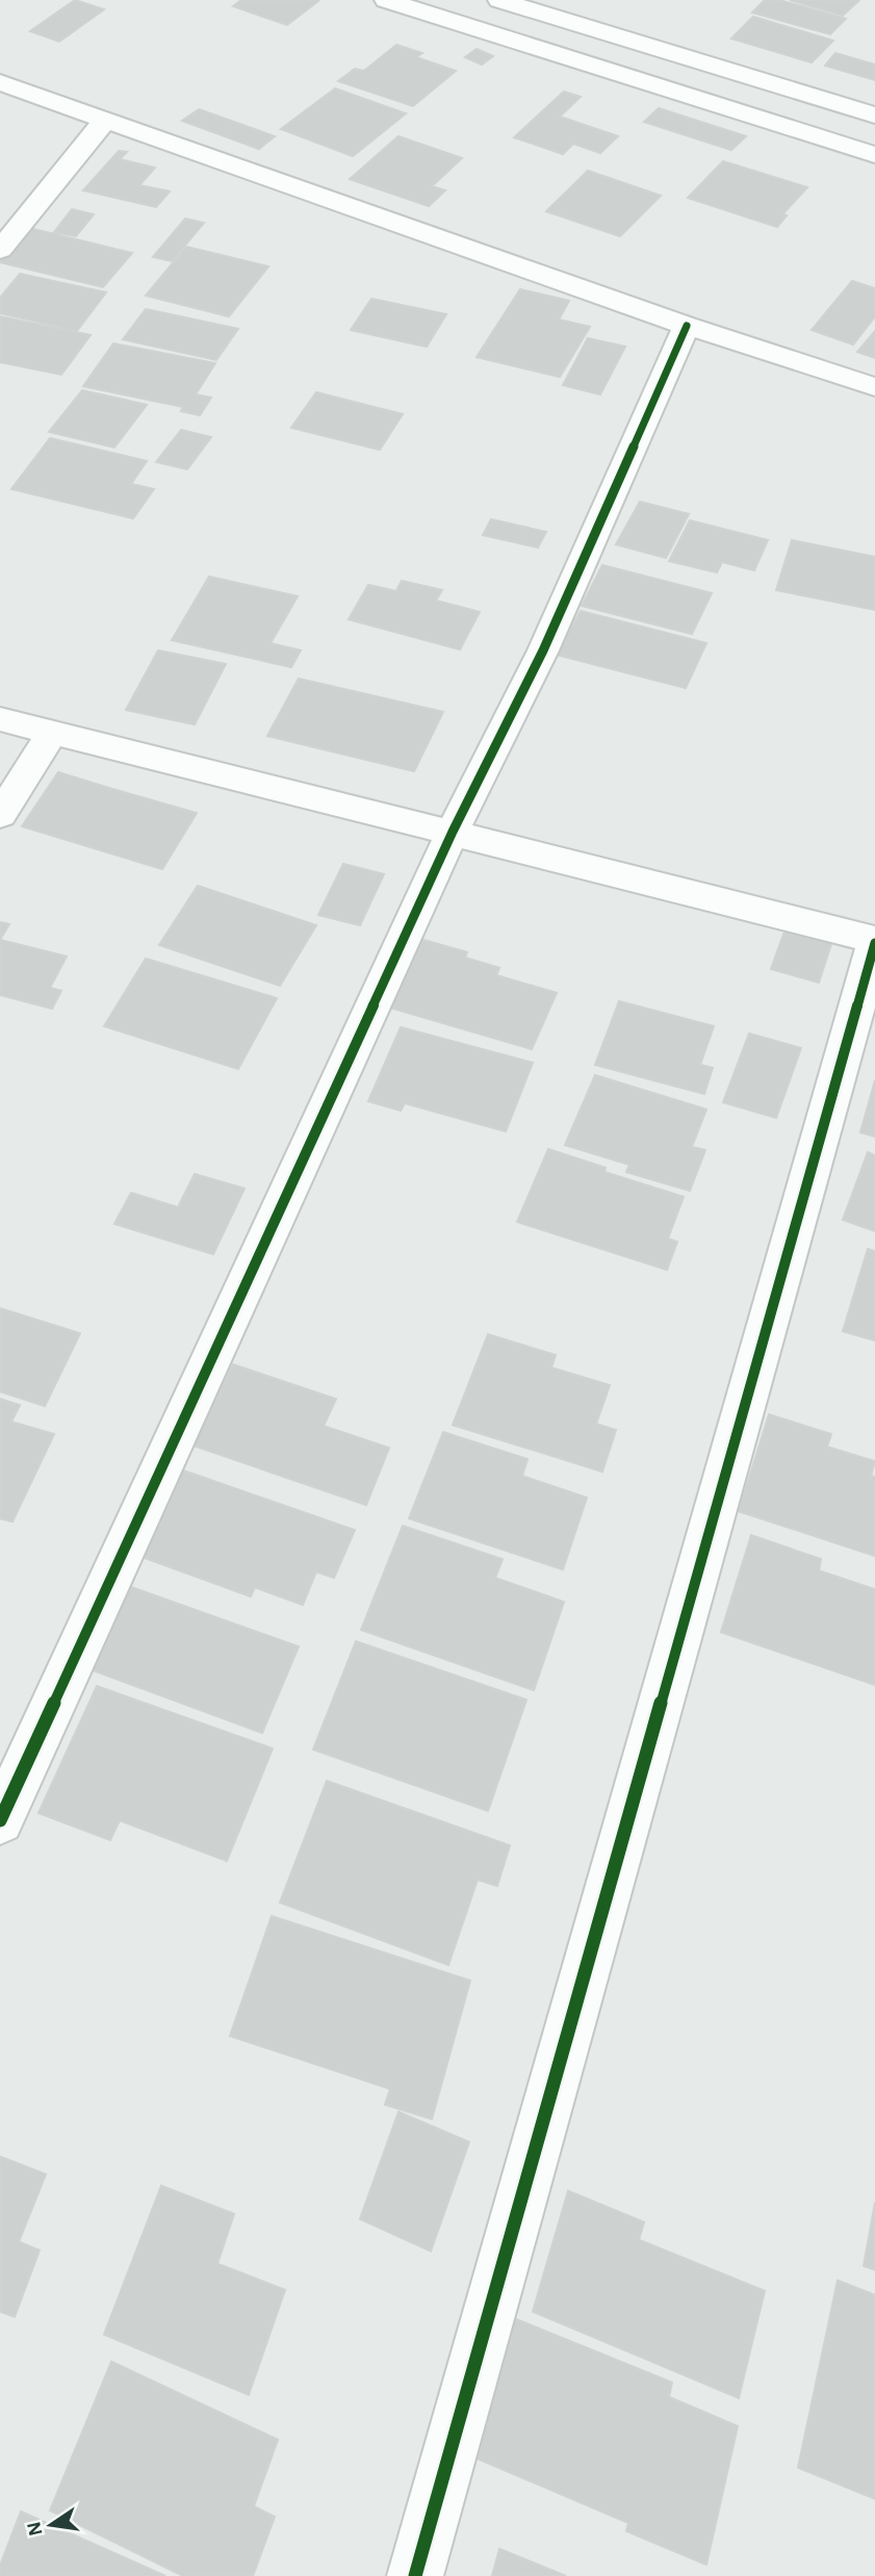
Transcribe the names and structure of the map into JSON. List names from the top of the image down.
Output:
{
  "north": "left"
}
